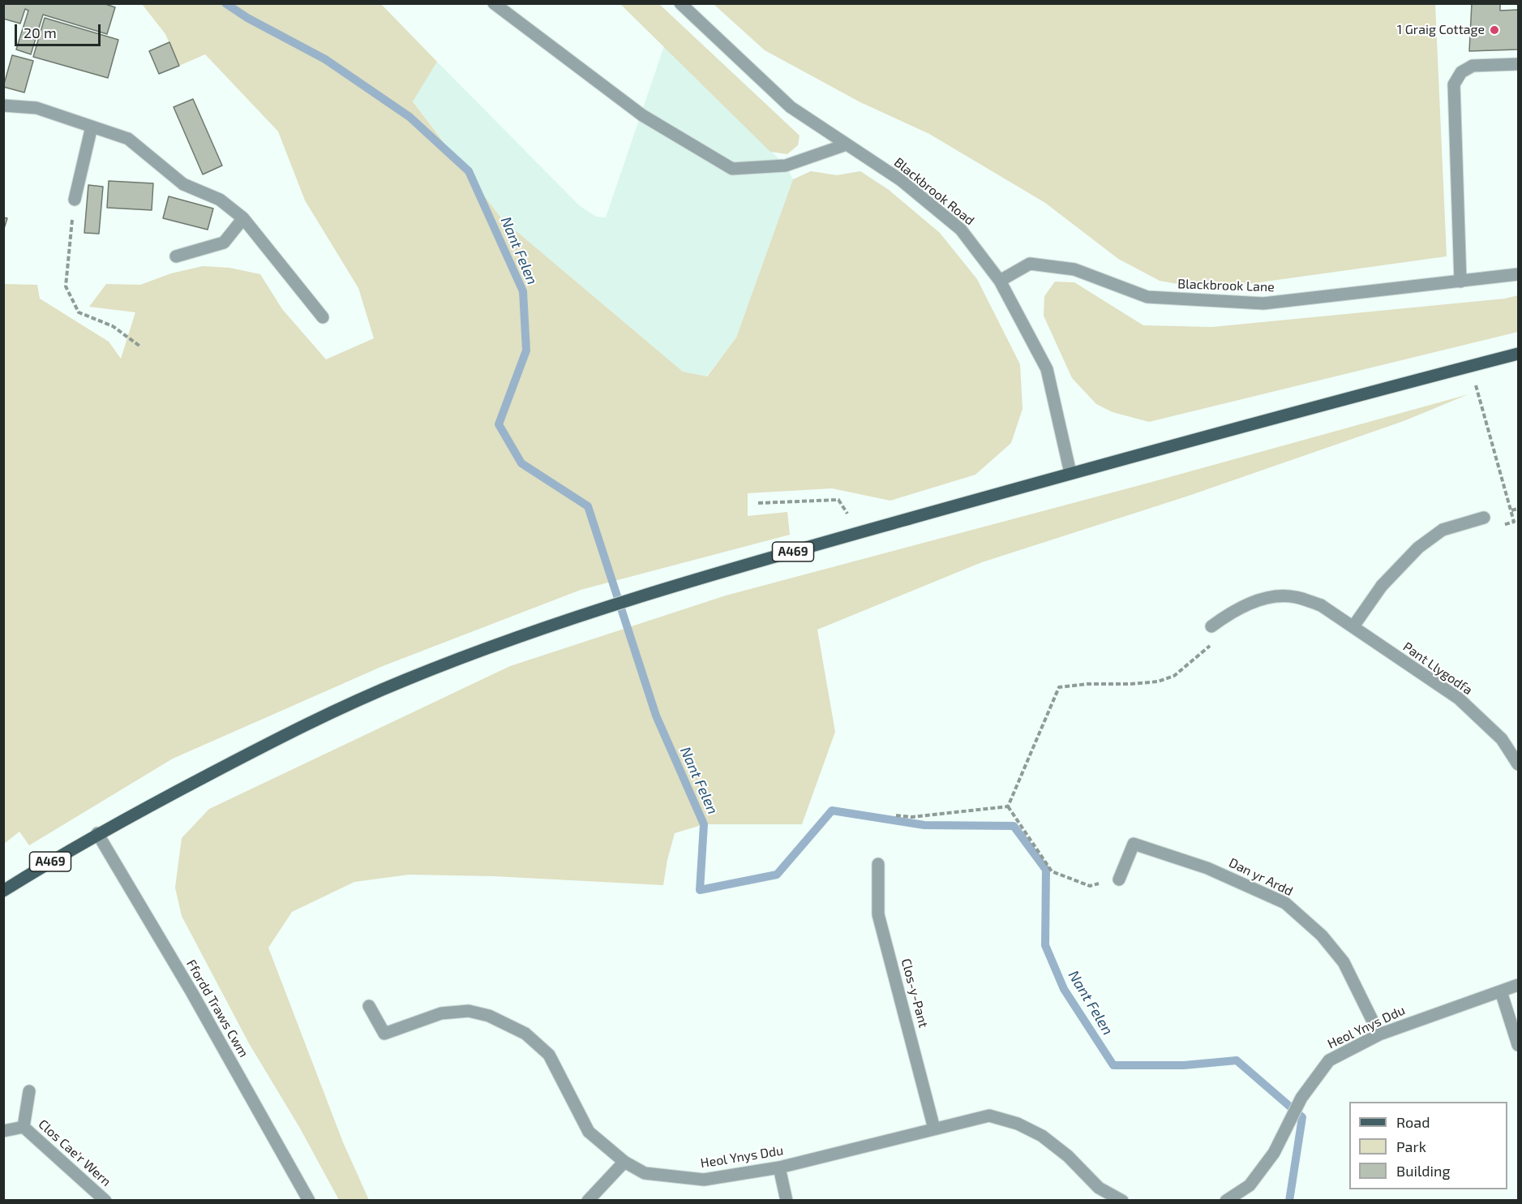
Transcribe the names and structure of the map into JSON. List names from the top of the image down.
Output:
{
  "streets": {
    "main road": ["A469"],
    "street": [
      "Blackbrook Road",
      "Blackbrook Lane",
      "Pant Llygodfa",
      "Dan yr Ardd",
      "Clos-y-Pant",
      "Ffordd Traws Cwm",
      "Heol Ynys Ddu",
      "Clos Cae'r Wern"
    ]
  },
  "crossings": [
    ["Blackbrook Road", "Blackbrook Lane"],
    ["Blackbrook Road", "A469"],
    ["A469", "Ffordd Traws Cwm"],
    ["Dan yr Ardd", "Heol Ynys Ddu"],
    ["Clos-y-Pant", "Heol Ynys Ddu"]
  ],
  "water": ["Nant Felen"],
  "places": ["1 Graig Cottage"],
  "legend": ["Road", "Park", "Building"],
  "scale_bar": "20 m"
}
